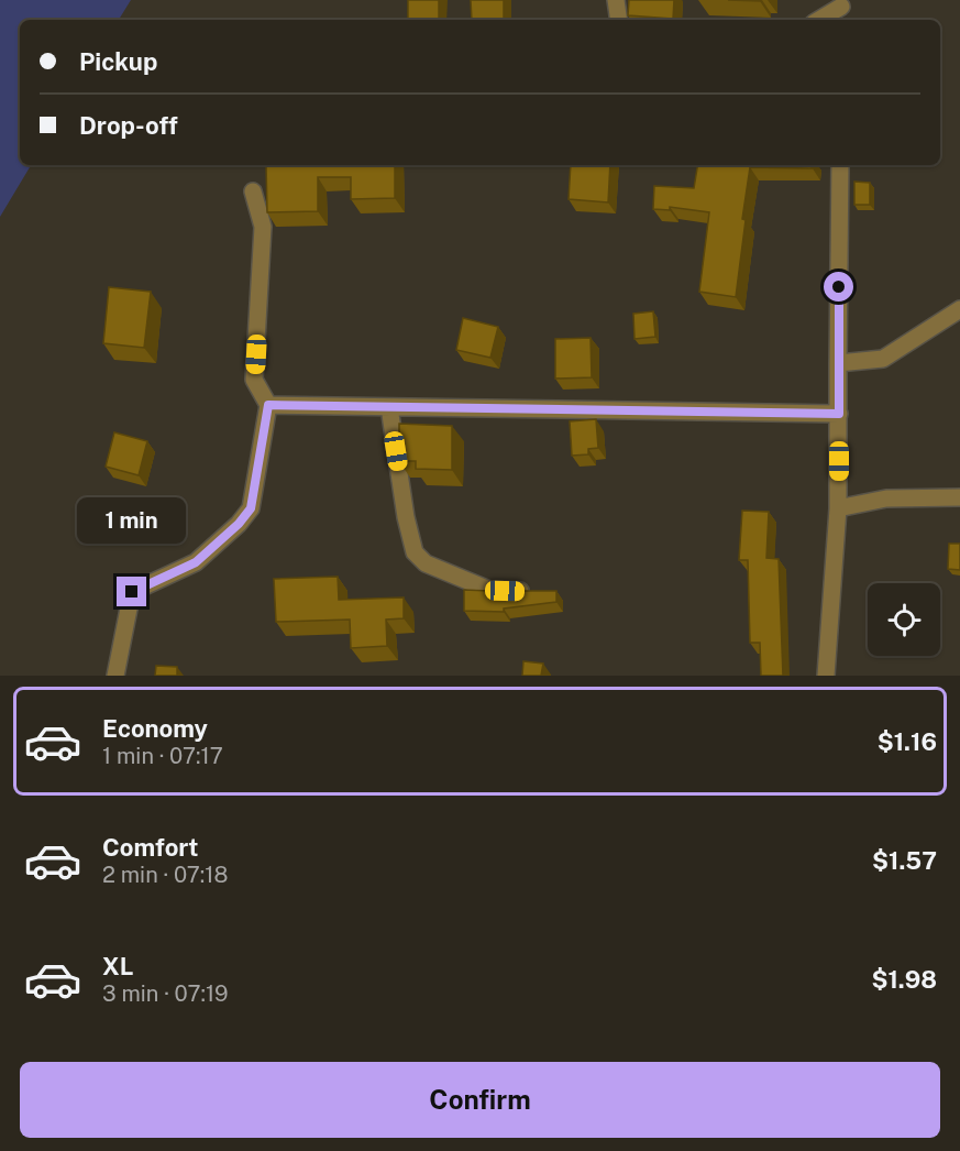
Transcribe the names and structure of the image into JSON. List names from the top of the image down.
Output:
{
  "page": {
    "banner": ["Pickup", "Drop-off"],
    "bubble": "1 min",
    "list": [
      {
        "name": "Economy",
        "note": "1 min · 07:17",
        "value": "$1.16"
      },
      {
        "name": "Comfort",
        "note": "2 min · 07:18",
        "value": "$1.57"
      },
      {
        "name": "XL",
        "note": "3 min · 07:19",
        "value": "$1.98"
      }
    ],
    "buttons": "Confirm"
  }
}
